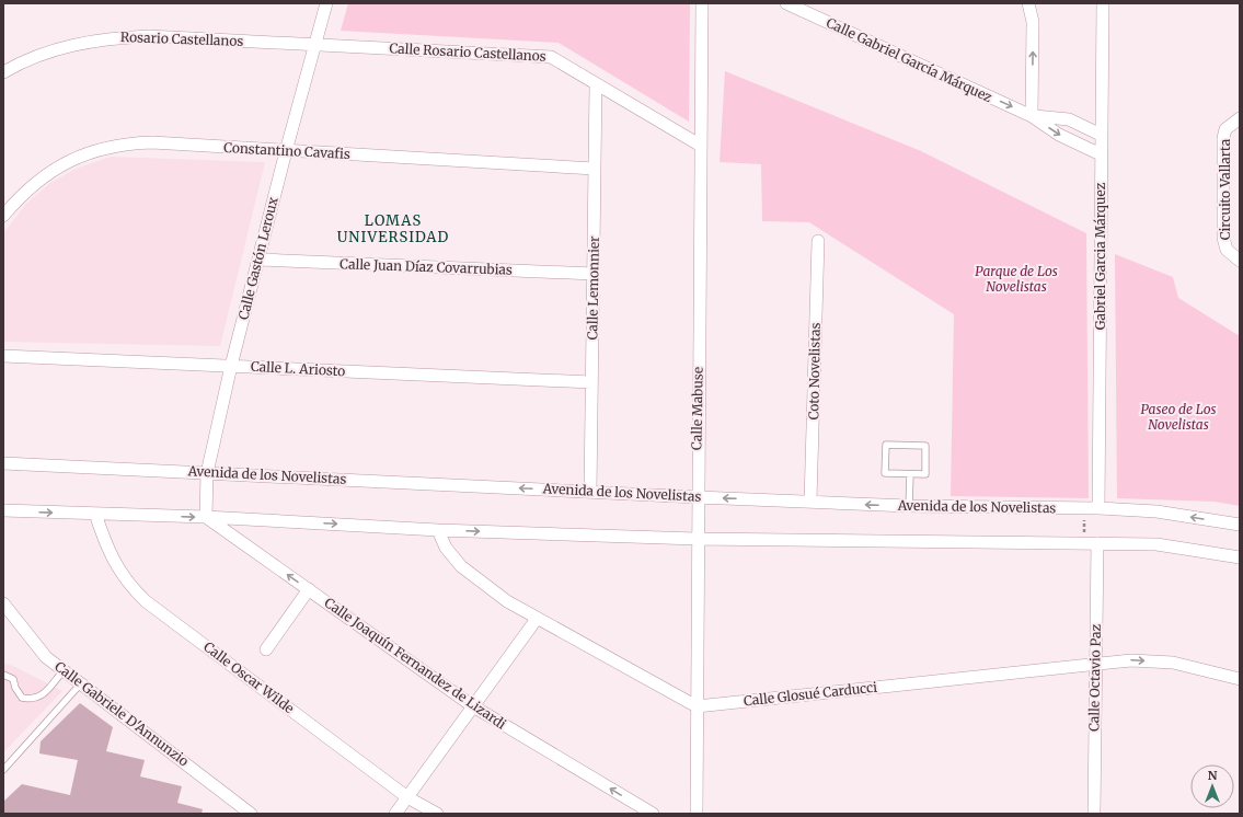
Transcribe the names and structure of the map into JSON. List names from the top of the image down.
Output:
{
  "streets": {
    "street": [
      "Rosario Castellanos",
      "Calle Rosario Castellanos",
      "Calle Gabriel García Márquez",
      "Constantino Cavafis",
      "Circuito Vallarta",
      "Gabriel Garcia Márquez",
      "Calle Gastón Leroux",
      "Calle Juan Díaz Covarrubias",
      "Calle Lemonnier",
      "Calle L. Ariosto",
      "Coto Novelistas",
      "Calle Mabuse",
      "Avenida de los Novelistas",
      "Calle Joaquín Fernandez de Lizardi",
      "Calle Oscar Wilde",
      "Calle Octavio Paz",
      "Calle Glosué Carducci",
      "Calle Gabriele D'Annunzio"
    ]
  },
  "crossings": [
    ["Rosario Castellanos", "Calle Rosario Castellanos"],
    ["Rosario Castellanos", "Calle Gastón Leroux"],
    ["Calle Rosario Castellanos", "Calle Gastón Leroux"],
    ["Calle Rosario Castellanos", "Calle Lemonnier"],
    ["Calle Rosario Castellanos", "Calle Mabuse"],
    ["Calle Gabriel García Márquez", "Gabriel Garcia Márquez"],
    ["Constantino Cavafis", "Calle Gastón Leroux"],
    ["Constantino Cavafis", "Calle Lemonnier"],
    ["Gabriel Garcia Márquez", "Avenida de los Novelistas"],
    ["Calle Gastón Leroux", "Calle Juan Díaz Covarrubias"],
    ["Calle Gastón Leroux", "Calle L. Ariosto"],
    ["Calle Gastón Leroux", "Avenida de los Novelistas"],
    ["Calle Gastón Leroux", "Calle Joaquín Fernandez de Lizardi"],
    ["Calle Juan Díaz Covarrubias", "Calle Lemonnier"],
    ["Calle Lemonnier", "Calle L. Ariosto"],
    ["Calle Lemonnier", "Avenida de los Novelistas"],
    ["Coto Novelistas", "Avenida de los Novelistas"],
    ["Calle Mabuse", "Avenida de los Novelistas"],
    ["Calle Mabuse", "Calle Glosué Carducci"],
    ["Calle Octavio Paz", "Calle Glosué Carducci"]
  ],
  "one_way": ["Calle Gabriel García Márquez", "Calle Joaquín Fernandez de Lizardi"],
  "districts": ["LOMAS UNIVERSIDAD"],
  "parks": ["Parque de Los Novelistas", "Paseo de Los Novelistas"],
  "north": "top"
}
